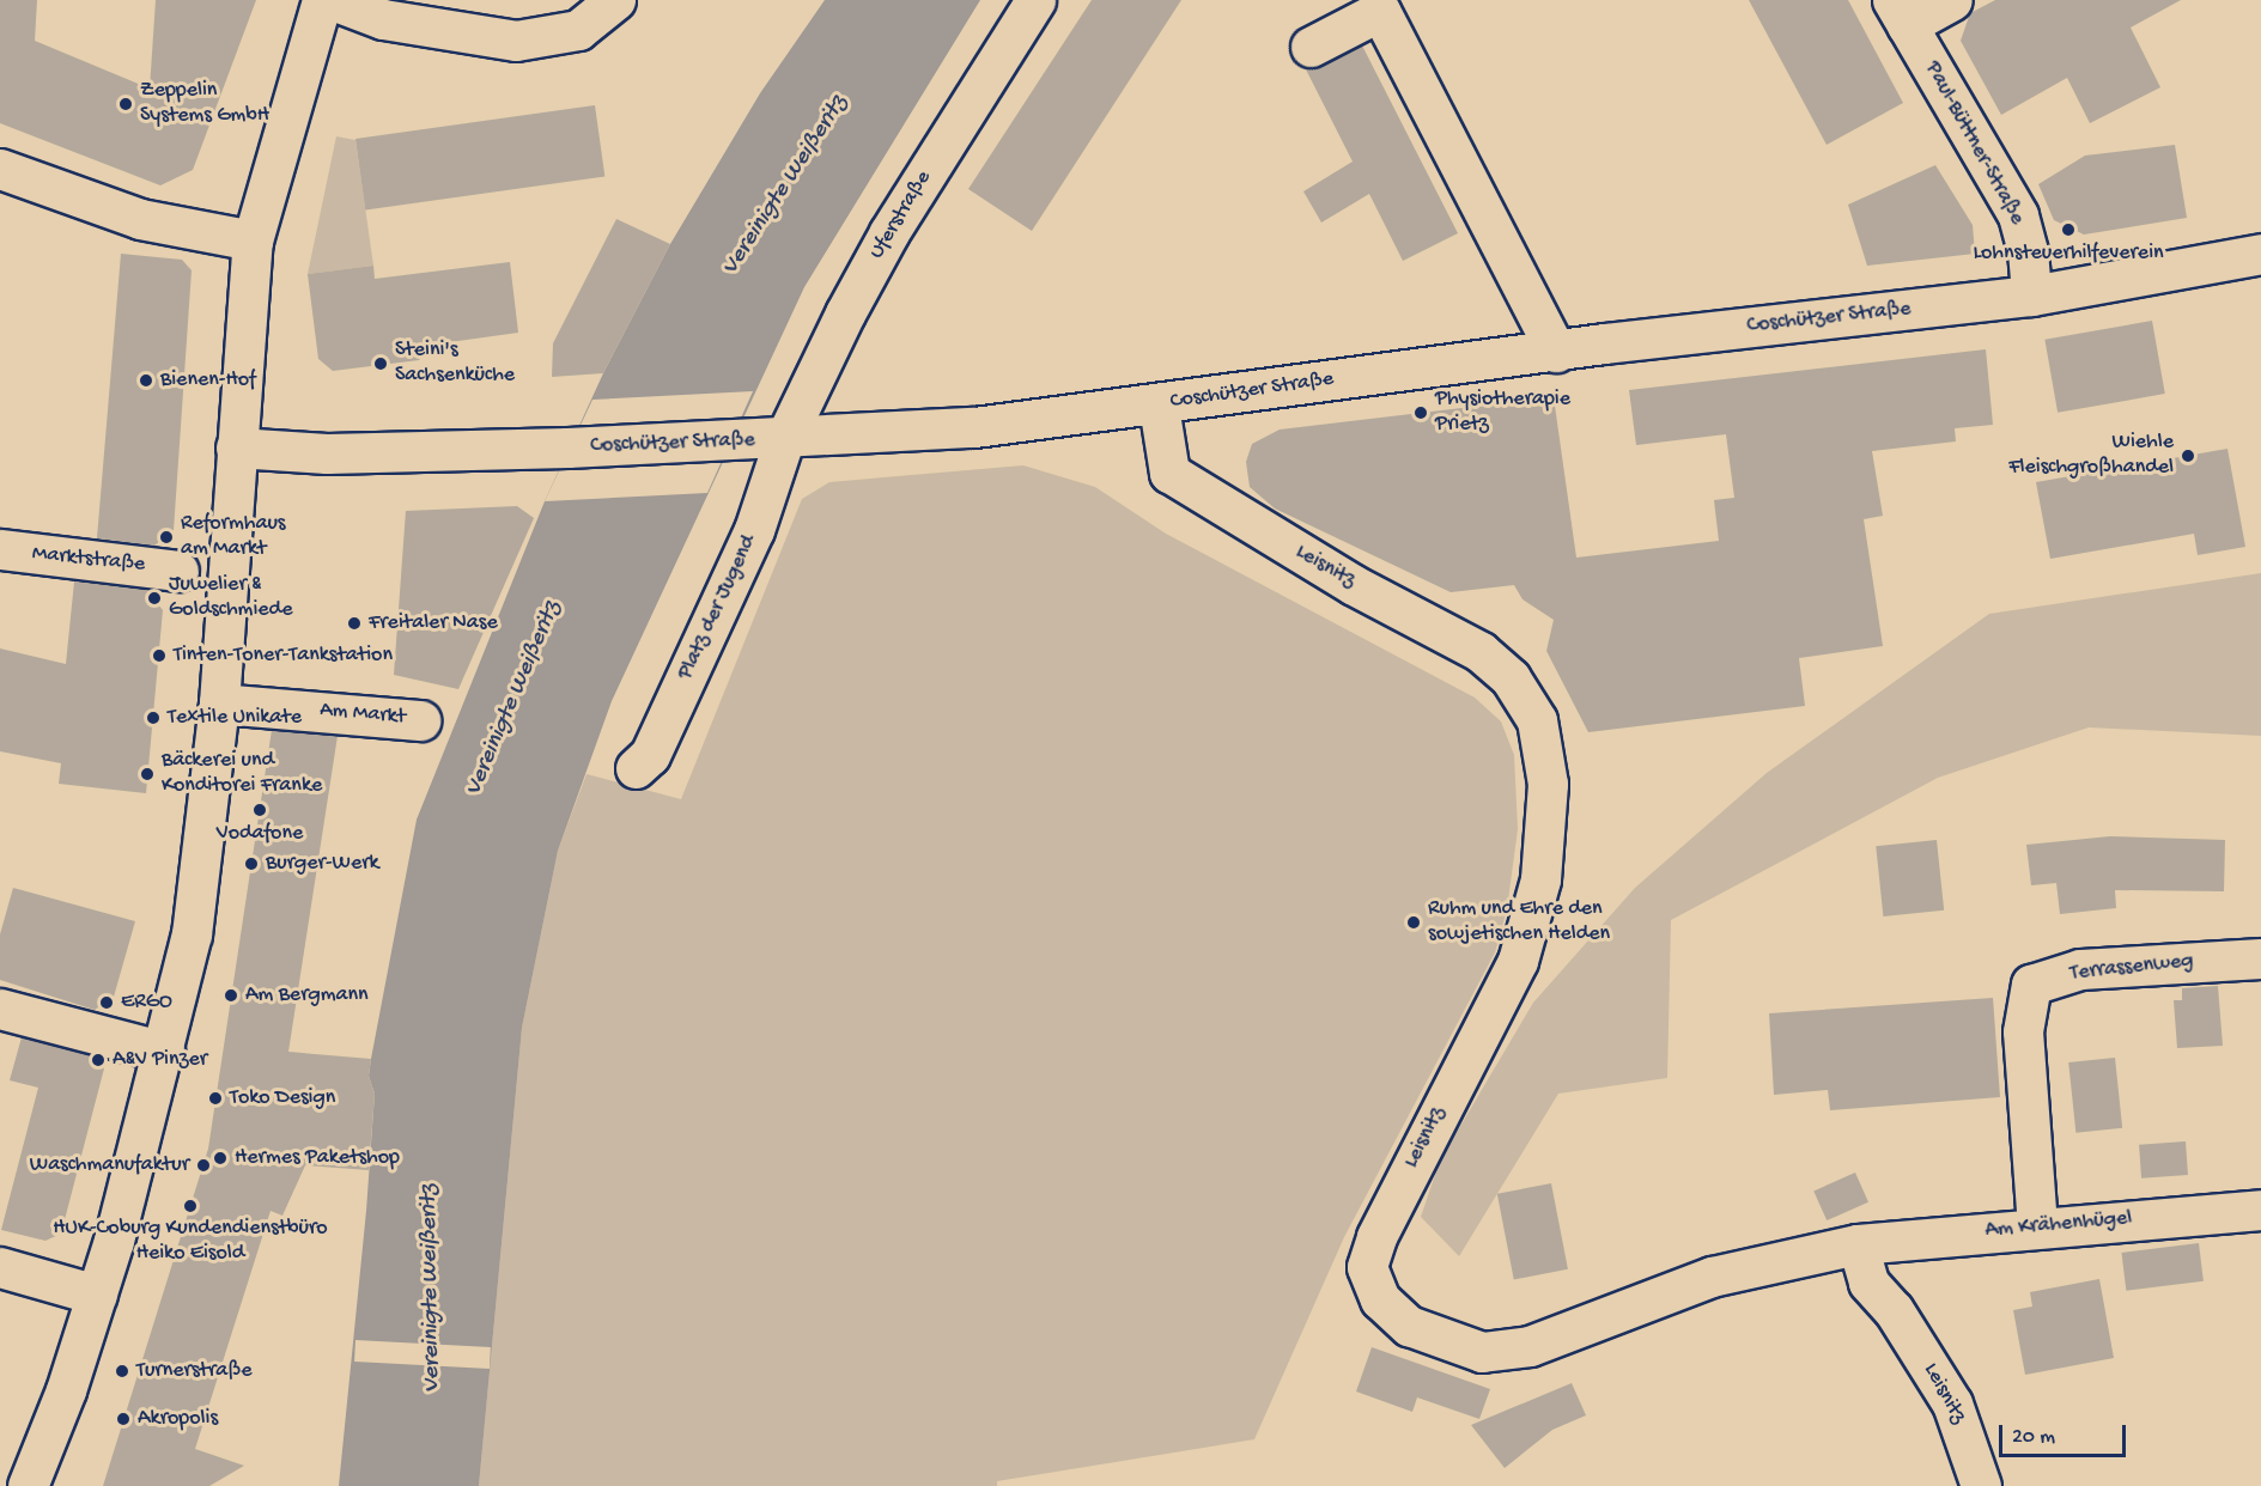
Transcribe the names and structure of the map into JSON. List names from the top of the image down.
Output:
{
  "streets": {
    "street": [
      "Paul-Büttner-Straße",
      "Uferstraße",
      "Coschützer Straße",
      "Marktstraße",
      "Leisnitz",
      "Platz der Jugend",
      "Am Markt",
      "Terrassenweg",
      "Am Krähenhügel"
    ]
  },
  "crossings": [
    ["Paul-Büttner-Straße", "Coschützer Straße"],
    ["Uferstraße", "Coschützer Straße"],
    ["Uferstraße", "Platz der Jugend"],
    ["Coschützer Straße", "Leisnitz"],
    ["Coschützer Straße", "Platz der Jugend"],
    ["Leisnitz", "Am Krähenhügel"],
    ["Terrassenweg", "Am Krähenhügel"]
  ],
  "water": ["Vereinigte Weißeritz"],
  "places": [
    "Zeppelin Systems GmbH",
    "Lohnsteuerhilfeverein",
    "Steini's Sachsenküche",
    "Bienen-Hof",
    "Physiotherapie Prietz",
    "Wiehle Fleischgroßhandel",
    "Reformhaus am Markt",
    "Juwelier & Goldschmiede",
    "Freitaler Nase",
    "Tinten-Toner-Tankstation",
    "Textile Unikate",
    "Bäckerei und Konditorei Franke",
    "Vodafone",
    "Burger-Werk",
    "Ruhm und Ehre den sowjetischen Helden",
    "Am Bergmann",
    "ERGO",
    "A&V Pinzer",
    "Toko Design",
    "Hermes Paketshop",
    "Waschmanufaktur",
    "HUK-Coburg Kundendienstbüro Heiko Eisold",
    "Turnerstraße",
    "Akropolis"
  ],
  "scale_bar": "20 m"
}
